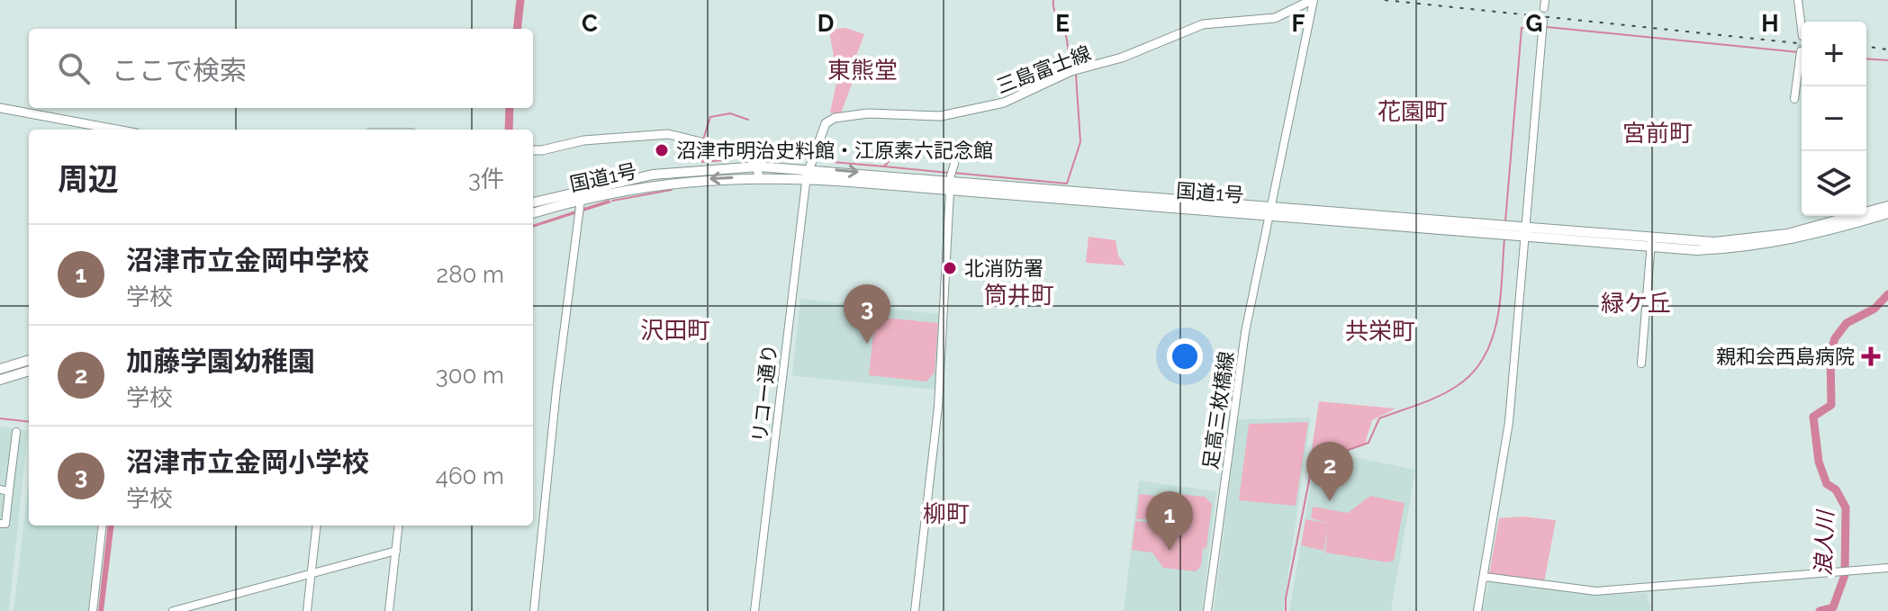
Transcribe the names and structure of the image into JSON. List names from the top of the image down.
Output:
{
  "streets": {
    "highway": ["国道1号"],
    "main road": ["三島富士線"],
    "street": ["リコー通り", "足高三枚橋線"]
  },
  "crossings": [
    ["三島富士線", "国道1号"],
    ["三島富士線", "リコー通り"],
    ["三島富士線", "足高三枚橋線"],
    ["国道1号", "リコー通り"],
    ["国道1号", "足高三枚橋線"]
  ],
  "districts": [
    "東熊堂",
    "花園町",
    "宮前町",
    "筒井町",
    "緑ケ丘",
    "沢田町",
    "共栄町",
    "柳町"
  ],
  "water": ["浪人川"],
  "places": {
    "other": ["沼津市明治史料館・江原素六記念館", "北消防署"],
    "health": ["親和会西島病院"]
  },
  "page": {
    "map_buttons": ["+", "−"],
    "search": "ここで検索",
    "heading": ["周辺", "3件"],
    "list": [
      {
        "mark": "1",
        "name": "沼津市立金岡中学校",
        "note": "学校",
        "value": "280 m"
      },
      {
        "mark": "2",
        "name": "加藤学園幼稚園",
        "note": "学校",
        "value": "300 m"
      },
      {
        "mark": "3",
        "name": "沼津市立金岡小学校",
        "note": "学校",
        "value": "460 m"
      }
    ],
    "pins": ["3", "2", "1"]
  },
  "grid": {
    "columns": [
      "C",
      "D",
      "E",
      "F",
      "G",
      "H"
    ]
  }
}
